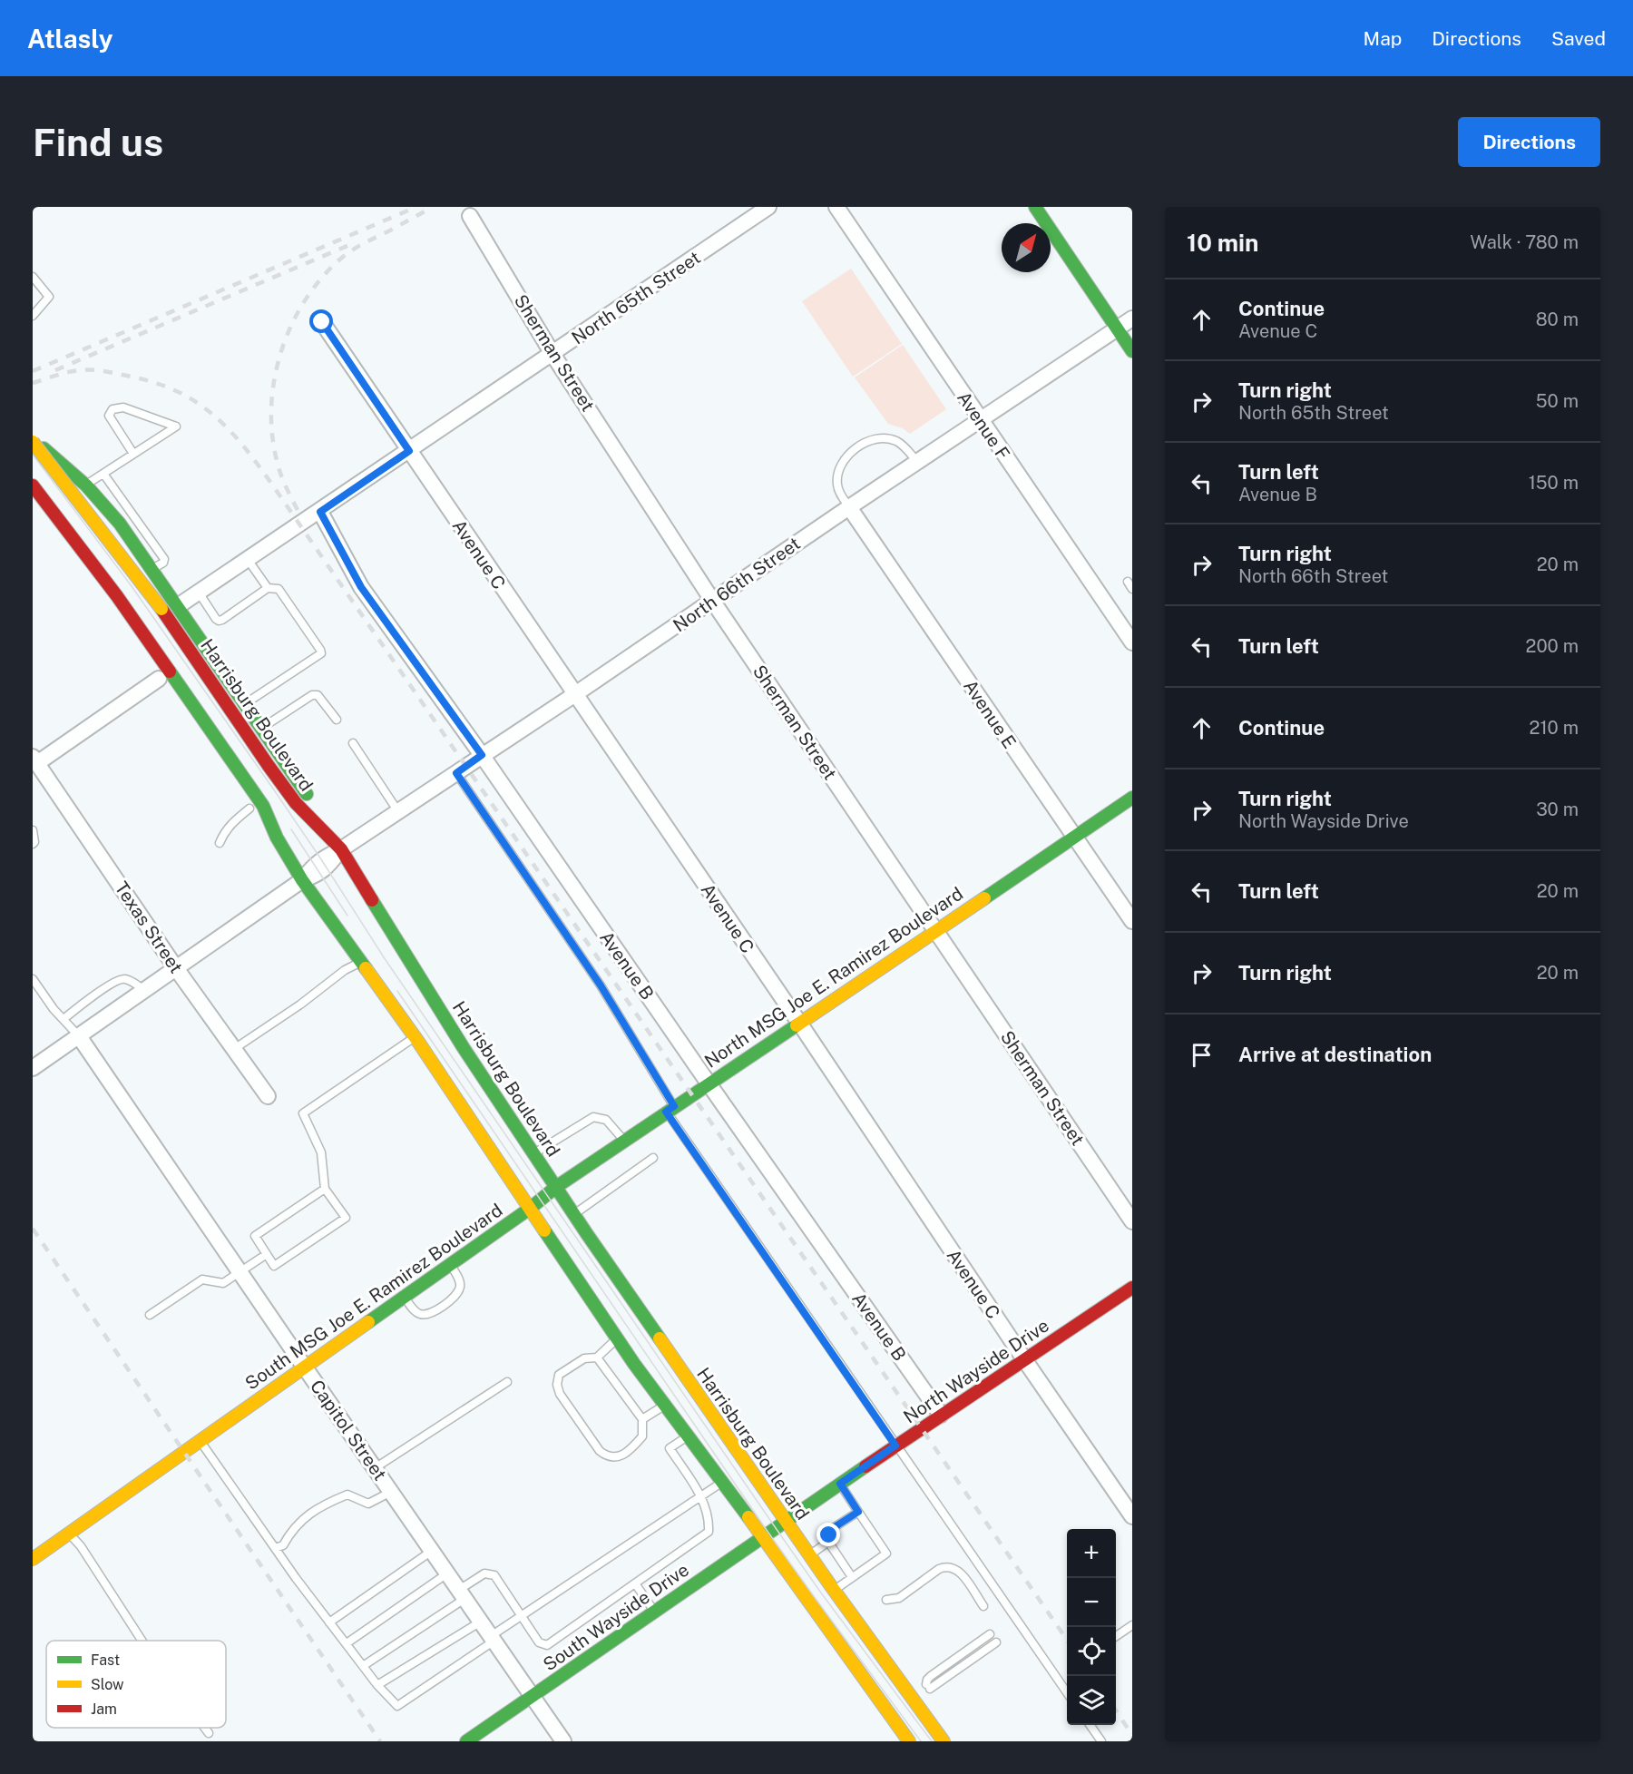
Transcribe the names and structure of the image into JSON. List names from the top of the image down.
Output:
{
  "streets": {
    "main road": [
      "Harrisburg Boulevard",
      "North MSG Joe E. Ramirez Boulevard",
      "South MSG Joe E. Ramirez Boulevard",
      "North Wayside Drive",
      "South Wayside Drive"
    ],
    "street": [
      "North 65th Street",
      "Sherman Street",
      "Avenue F",
      "Avenue C",
      "North 66th Street",
      "Avenue E",
      "Texas Street",
      "Avenue B",
      "Capitol Street"
    ]
  },
  "crossings": [
    ["North 65th Street", "Sherman Street"],
    ["North 65th Street", "Avenue C"],
    ["North 65th Street", "Avenue B"],
    ["Sherman Street", "North 66th Street"],
    ["Sherman Street", "North MSG Joe E. Ramirez Boulevard"],
    ["Avenue F", "North 66th Street"],
    ["Avenue C", "North 66th Street"],
    ["Avenue C", "North MSG Joe E. Ramirez Boulevard"],
    ["Avenue C", "North Wayside Drive"],
    ["North 66th Street", "Avenue E"],
    ["North 66th Street", "Harrisburg Boulevard"],
    ["North 66th Street", "Texas Street"],
    ["North 66th Street", "Avenue B"],
    ["North 66th Street", "Capitol Street"],
    ["Avenue E", "North MSG Joe E. Ramirez Boulevard"],
    ["Harrisburg Boulevard", "North MSG Joe E. Ramirez Boulevard"],
    ["Harrisburg Boulevard", "South MSG Joe E. Ramirez Boulevard"],
    ["Harrisburg Boulevard", "North Wayside Drive"],
    ["Harrisburg Boulevard", "South Wayside Drive"],
    ["Avenue B", "North MSG Joe E. Ramirez Boulevard"],
    ["Avenue B", "North Wayside Drive"],
    ["North MSG Joe E. Ramirez Boulevard", "South MSG Joe E. Ramirez Boulevard"],
    ["South MSG Joe E. Ramirez Boulevard", "Capitol Street"],
    ["North Wayside Drive", "South Wayside Drive"],
    ["Capitol Street", "South Wayside Drive"]
  ],
  "legend": ["Fast", "Slow", "Jam"],
  "north": "top right",
  "page": {
    "header": "Atlasly",
    "nav": ["Map", "Directions", "Saved"],
    "buttons": "Directions",
    "title": "Find us",
    "heading": ["10 min", "Walk · 780 m"],
    "list": [
      ["Continue", "Avenue C", "80 m"],
      ["Turn right", "North 65th Street", "50 m"],
      ["Turn left", "Avenue B", "150 m"],
      ["Turn right", "North 66th Street", "20 m"],
      ["Turn left", "200 m"],
      ["Continue", "210 m"],
      ["Turn right", "North Wayside Drive", "30 m"],
      ["Turn left", "20 m"],
      ["Turn right", "20 m"],
      "Arrive at destination"
    ],
    "map_buttons": ["+", "−"]
  }
}
